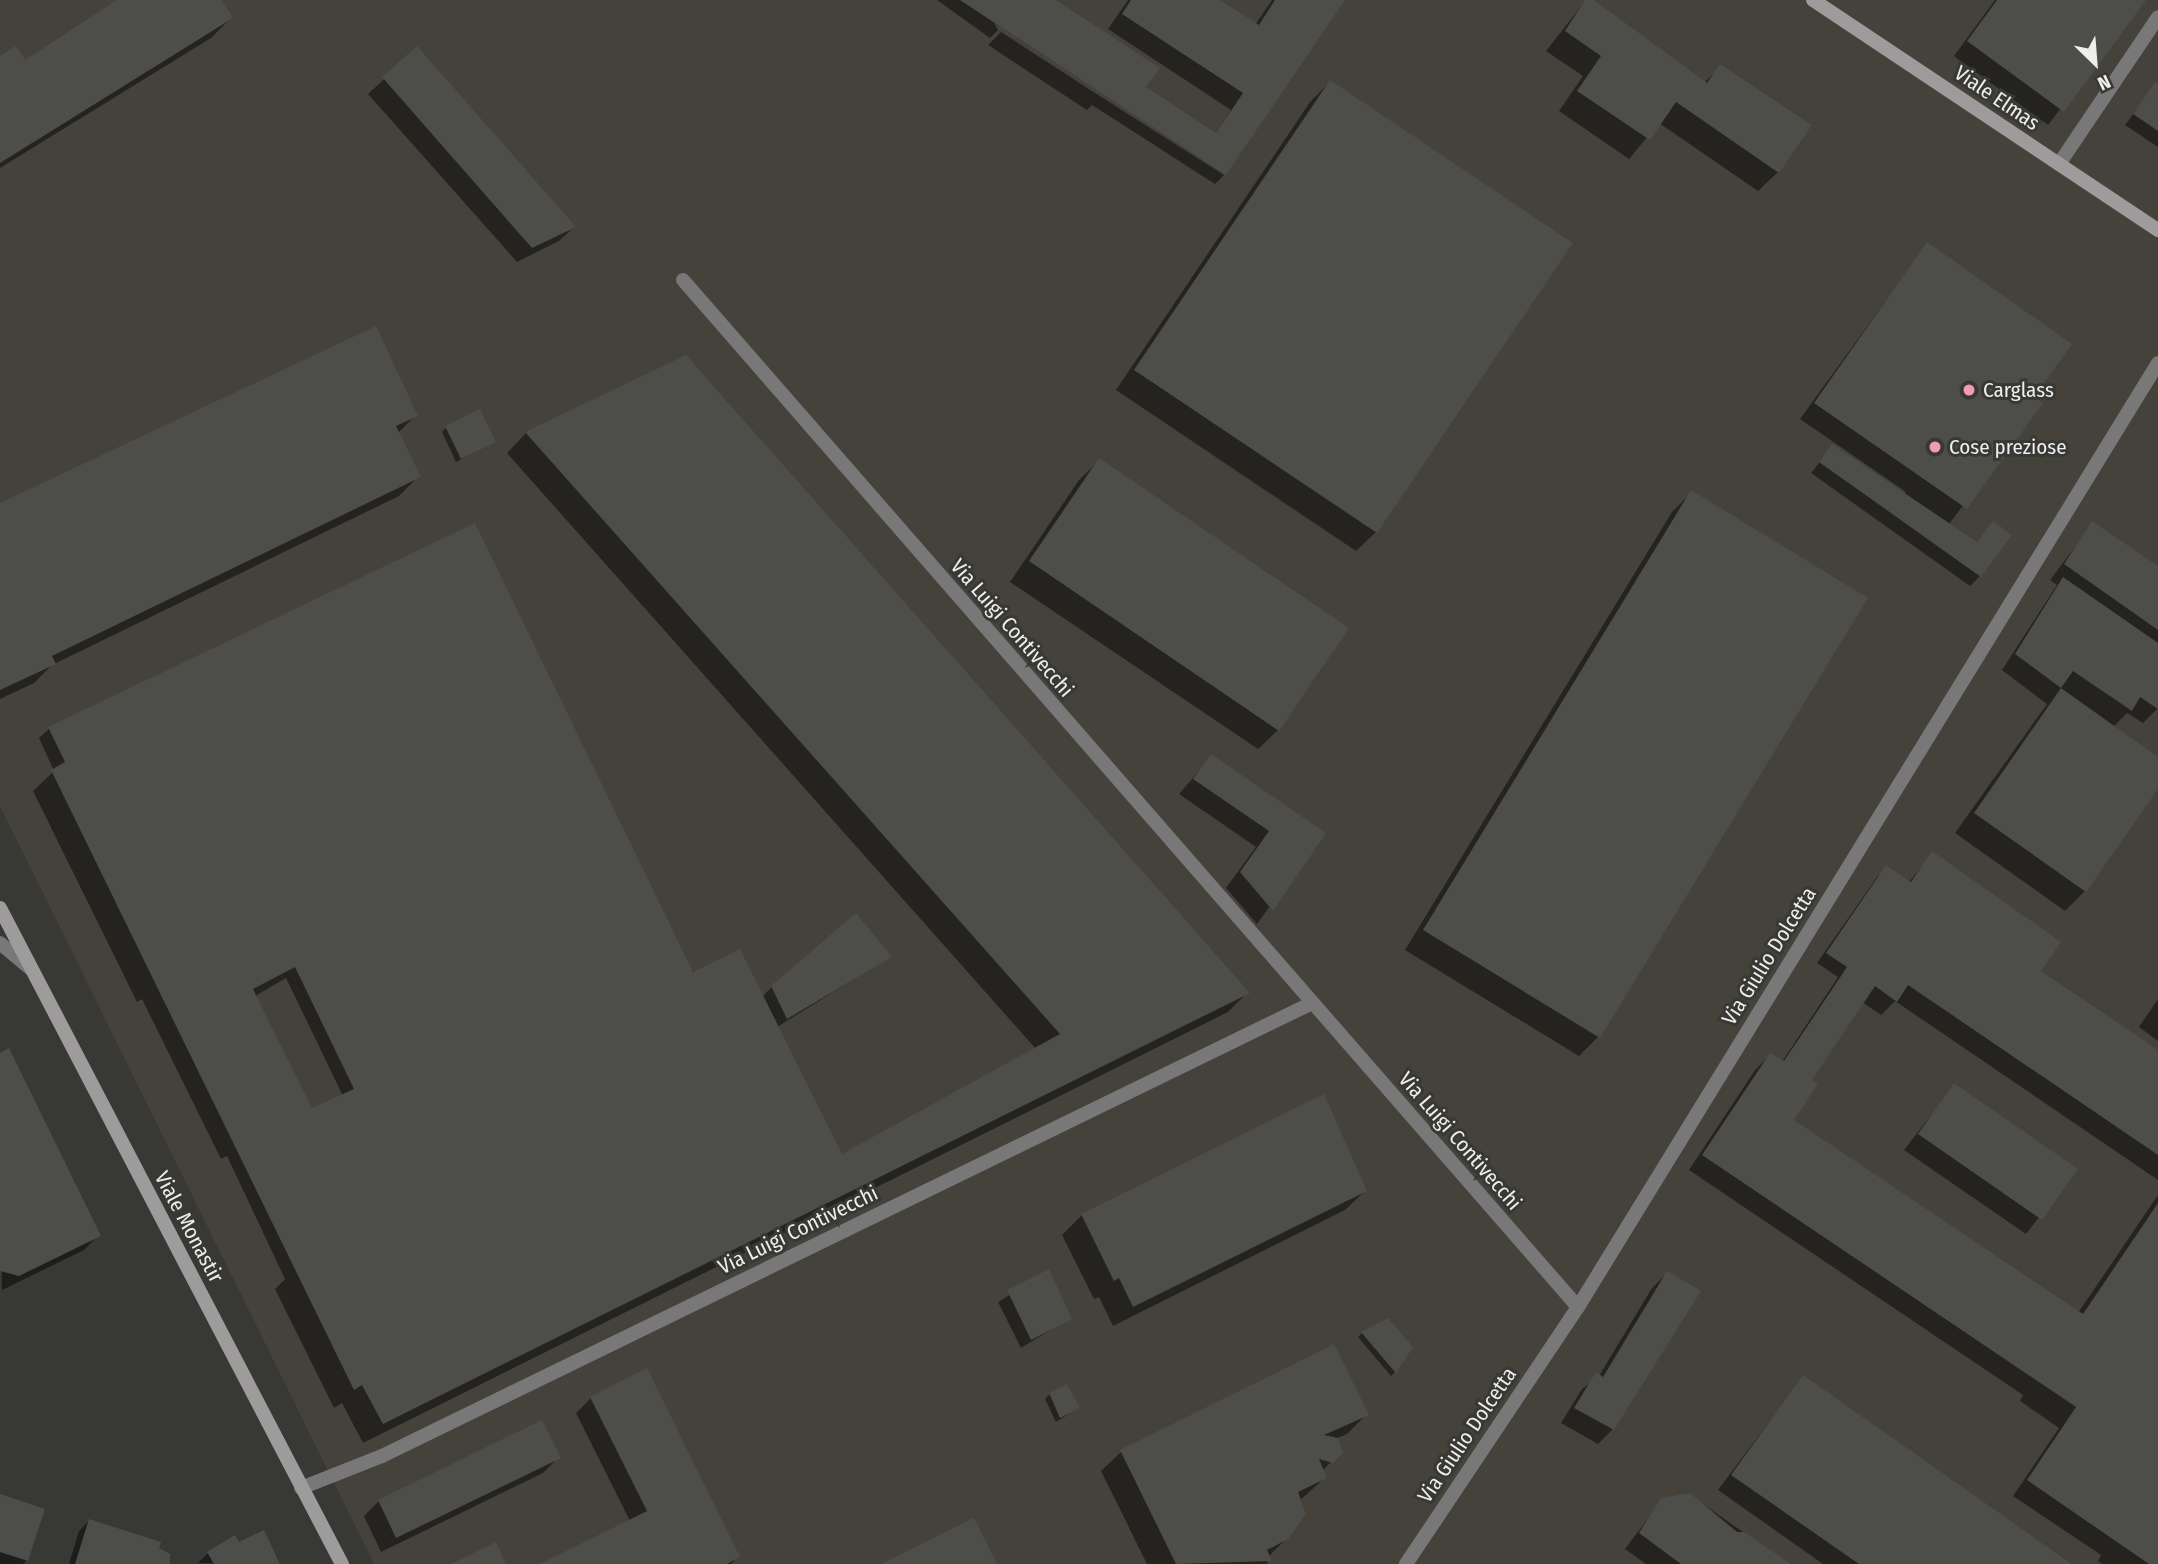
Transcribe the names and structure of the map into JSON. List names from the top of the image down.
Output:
{
  "streets": {
    "main road": ["Viale Elmas", "Viale Monastir"],
    "street": ["Via Luigi Contivecchi", "Via Giulio Dolcetta"]
  },
  "crossings": [
    ["Via Luigi Contivecchi", "Via Giulio Dolcetta"],
    ["Via Luigi Contivecchi", "Viale Monastir"]
  ],
  "places": ["Carglass", "Cose preziose"],
  "north": "bottom right"
}
